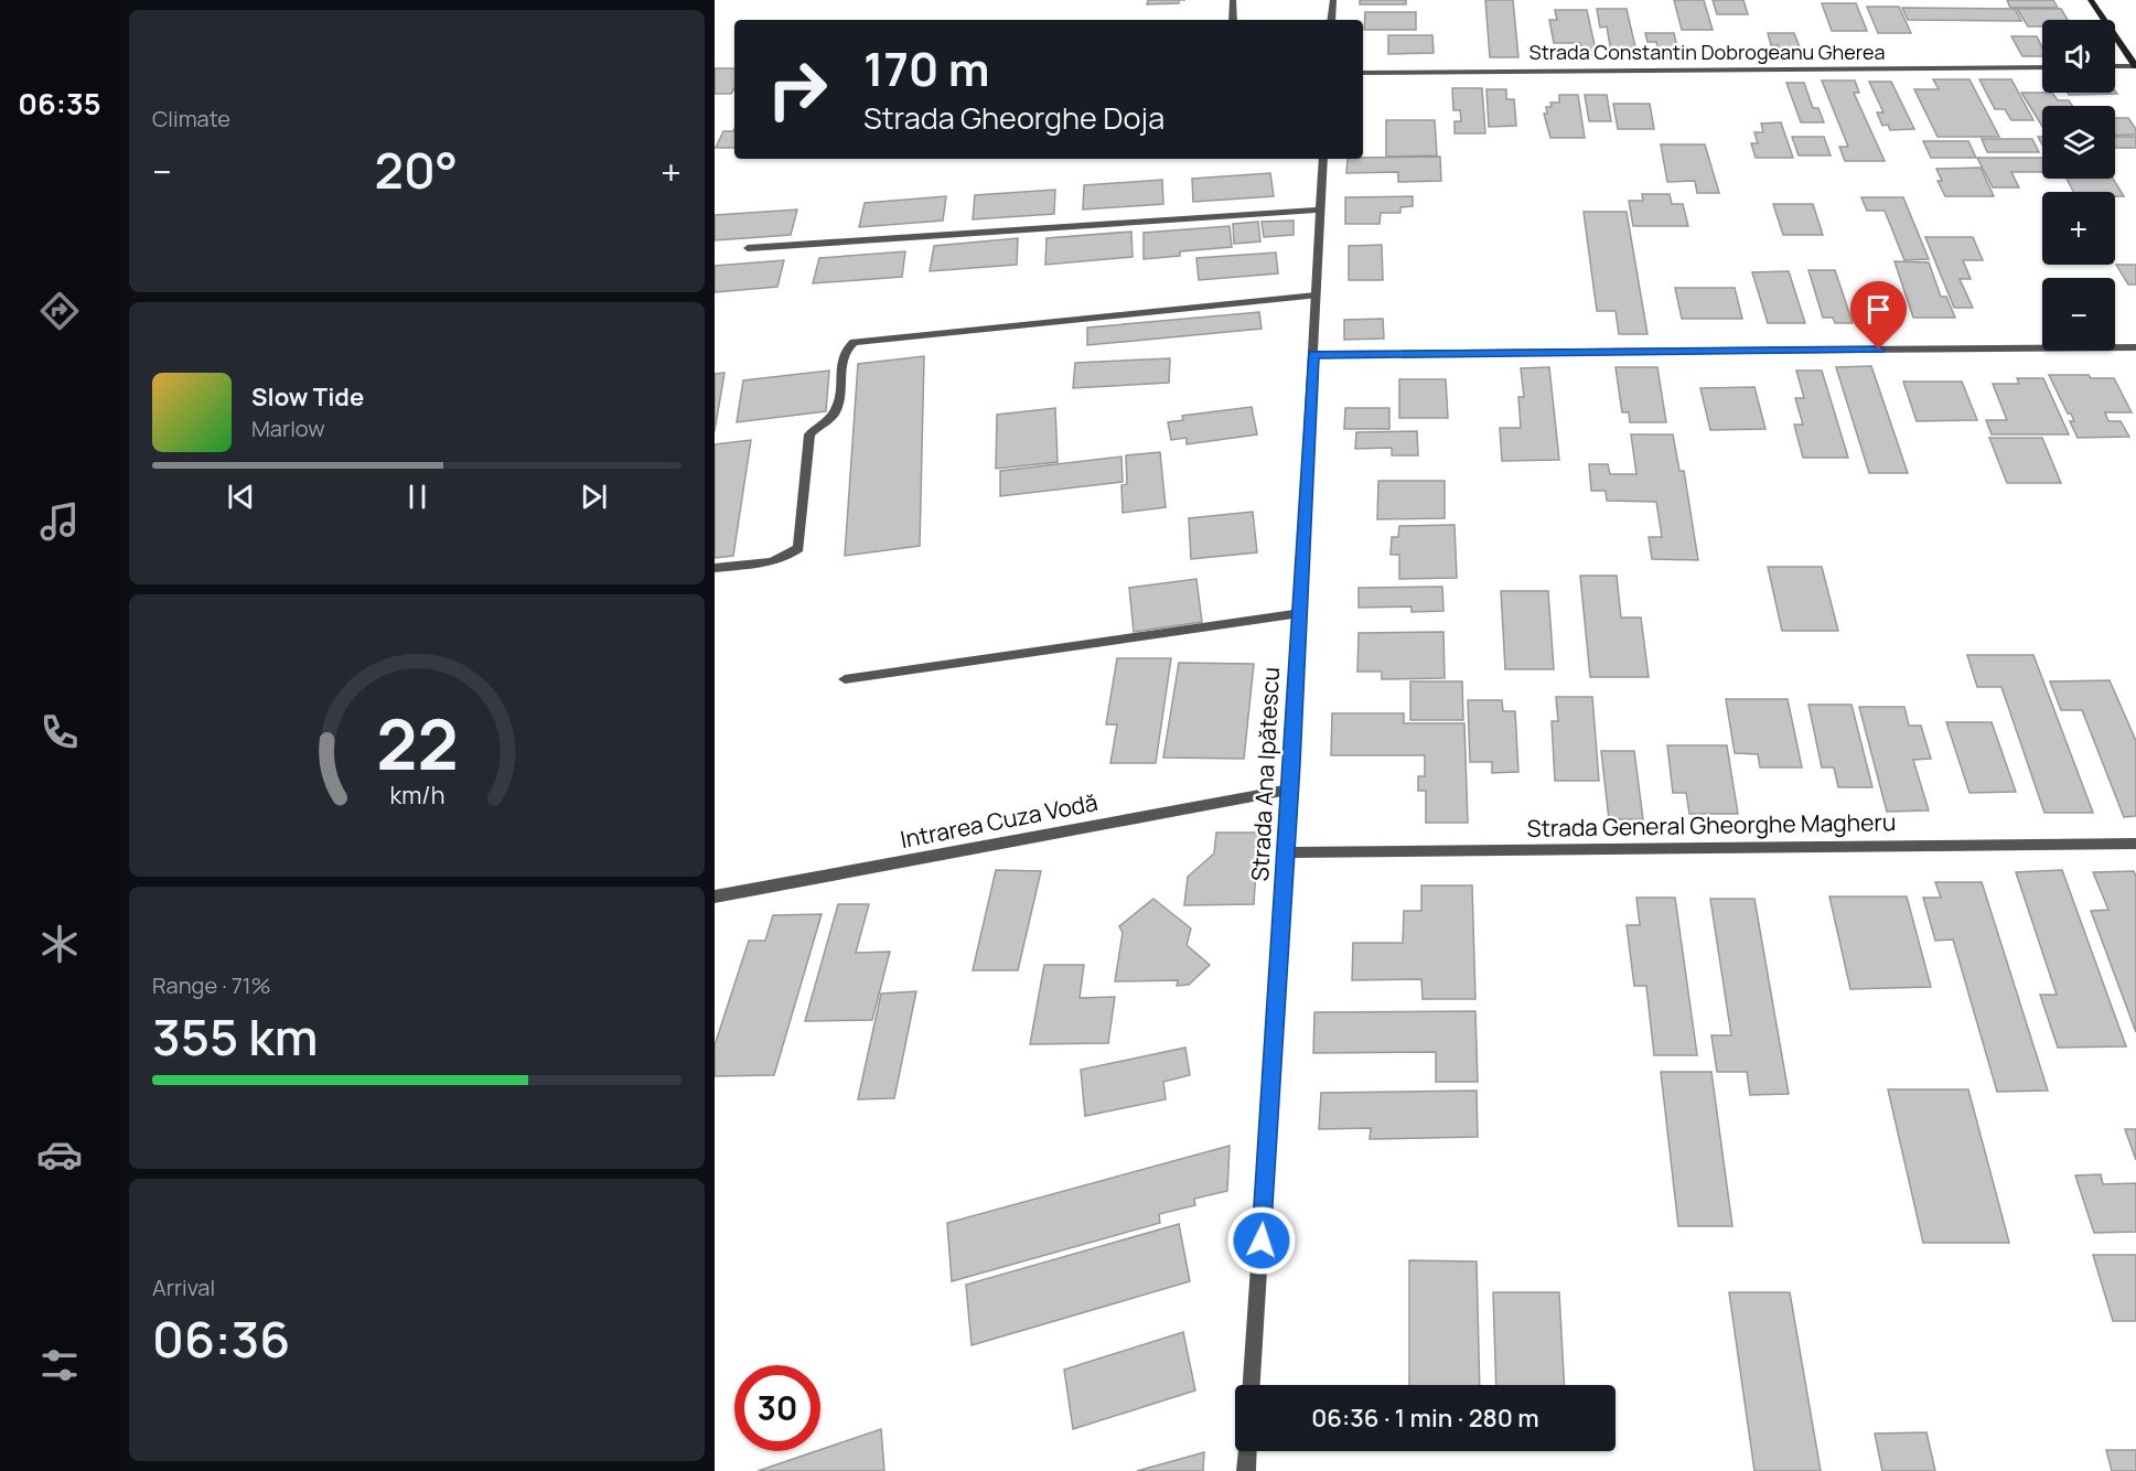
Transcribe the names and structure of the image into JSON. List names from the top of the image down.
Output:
{
  "streets": {
    "street": [
      "Strada Constantin Dobrogeanu Gherea",
      "Strada Ana Ipătescu",
      "Intrarea Cuza Vodă",
      "Strada General Gheorghe Magheru"
    ]
  },
  "crossings": [
    ["Strada Ana Ipătescu", "Intrarea Cuza Vodă"],
    ["Strada Ana Ipătescu", "Strada General Gheorghe Magheru"]
  ],
  "page": {
    "tabs": "06:35",
    "tile": [
      "Climate",
      ["Range · 71%", "355 km"],
      ["Arrival", "06:36"]
    ],
    "map_buttons": ["+", "−"],
    "turn": ["170 m", "Strada Gheorghe Doja"],
    "heat": ["−", "20°", "+"],
    "song": ["Slow Tide", "Marlow"],
    "limit": "30",
    "trip": "06:36 · 1 min · 280 m",
    "gauge": ["22", "km/h"]
  }
}
